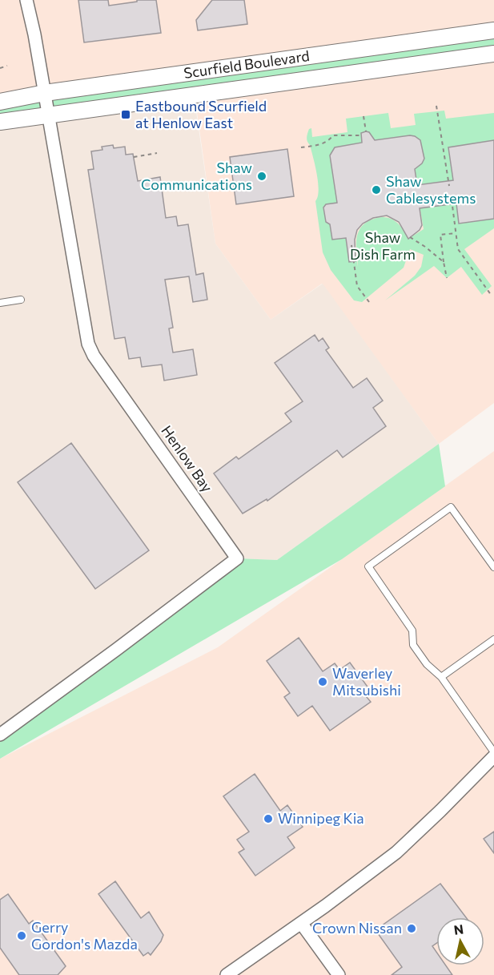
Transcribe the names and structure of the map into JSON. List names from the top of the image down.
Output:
{
  "streets": {
    "street": ["Scurfield Boulevard", "Henlow Bay"]
  },
  "crossings": [
    ["Scurfield Boulevard", "Henlow Bay"]
  ],
  "parks": ["Shaw Dish Farm"],
  "places": {
    "transit": ["Eastbound Scurfield at Henlow East"],
    "other": [
      "Shaw Communications",
      "Shaw Cablesystems",
      "Waverley Mitsubishi",
      "Winnipeg Kia",
      "Crown Nissan",
      "Gerry Gordon's Mazda"
    ]
  },
  "north": "top"
}
